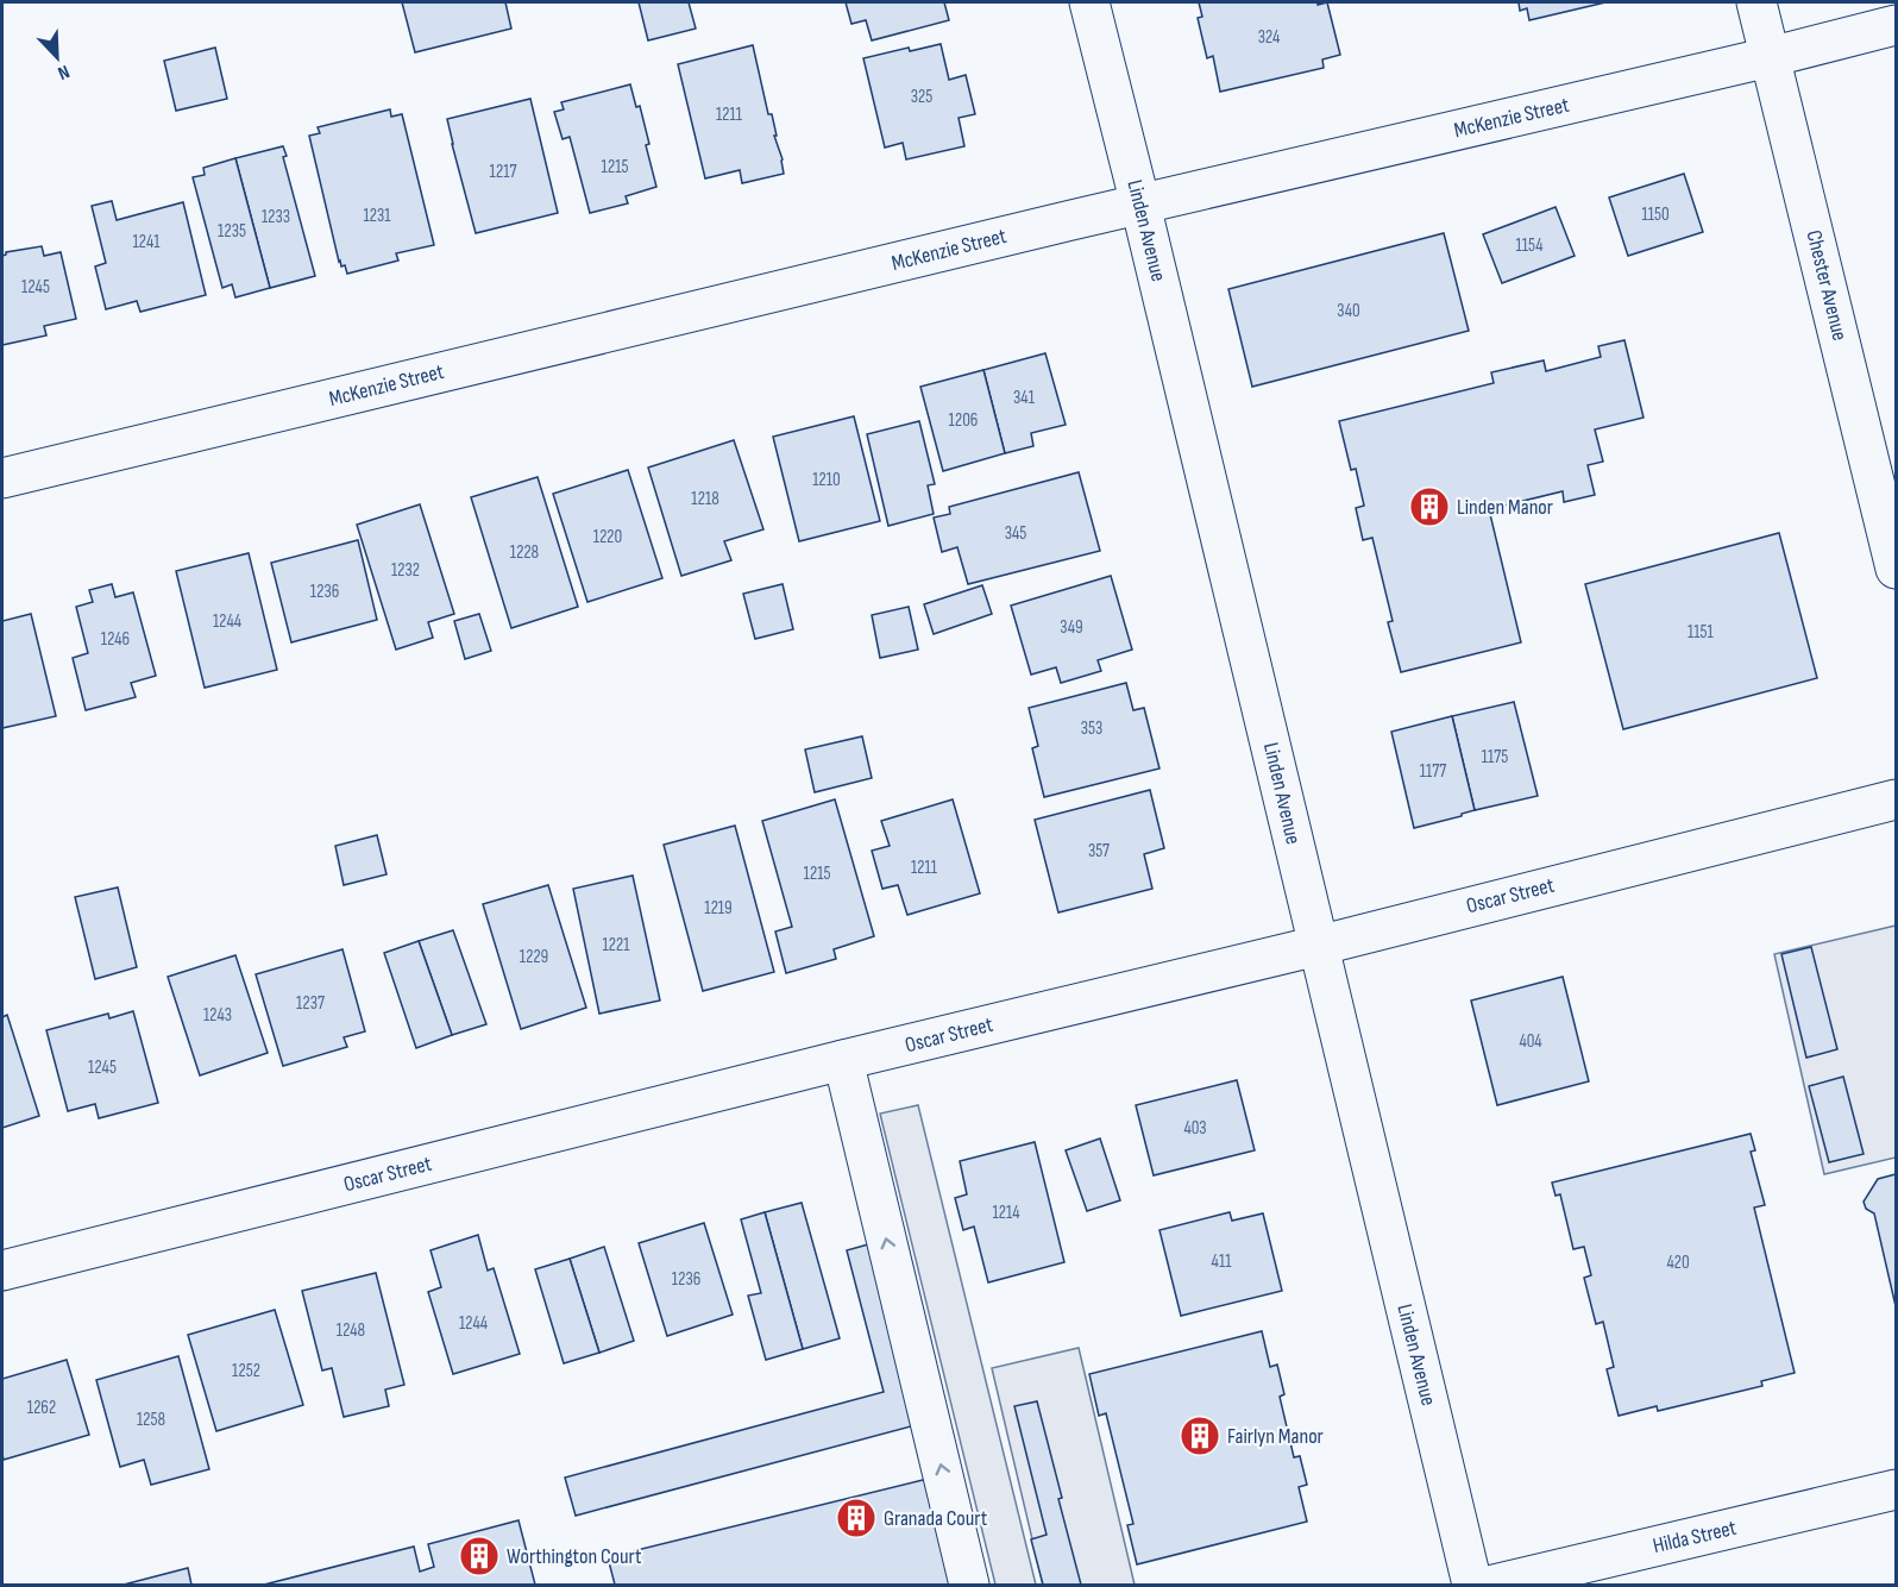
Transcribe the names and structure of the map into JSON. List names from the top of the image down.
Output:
{
  "streets": {
    "street": [
      "McKenzie Street",
      "Linden Avenue",
      "Chester Avenue",
      "Oscar Street",
      "Hilda Street"
    ]
  },
  "crossings": [
    ["McKenzie Street", "Linden Avenue"],
    ["McKenzie Street", "Chester Avenue"],
    ["Linden Avenue", "Oscar Street"]
  ],
  "places": {
    "building": [
      "Linden Manor",
      "Fairlyn Manor",
      "Granada Court",
      "Worthington Court"
    ]
  },
  "house_numbers": [
    "324",
    "325",
    "1211",
    "1215",
    "1217",
    "1150",
    "1231",
    "1233",
    "1235",
    "1241",
    "1154",
    "1245",
    "340",
    "341",
    "1206",
    "1210",
    "1218",
    "345",
    "1220",
    "1228",
    "1232",
    "1236",
    "1244",
    "349",
    "1151",
    "1246",
    "353",
    "1175",
    "1177",
    "357",
    "1211",
    "1215",
    "1219",
    "1221",
    "1229",
    "1237",
    "1243",
    "404",
    "1245",
    "403",
    "1214",
    "411",
    "420",
    "1236",
    "1244",
    "1248",
    "1252",
    "1262",
    "1258"
  ],
  "north": "bottom right"
}
